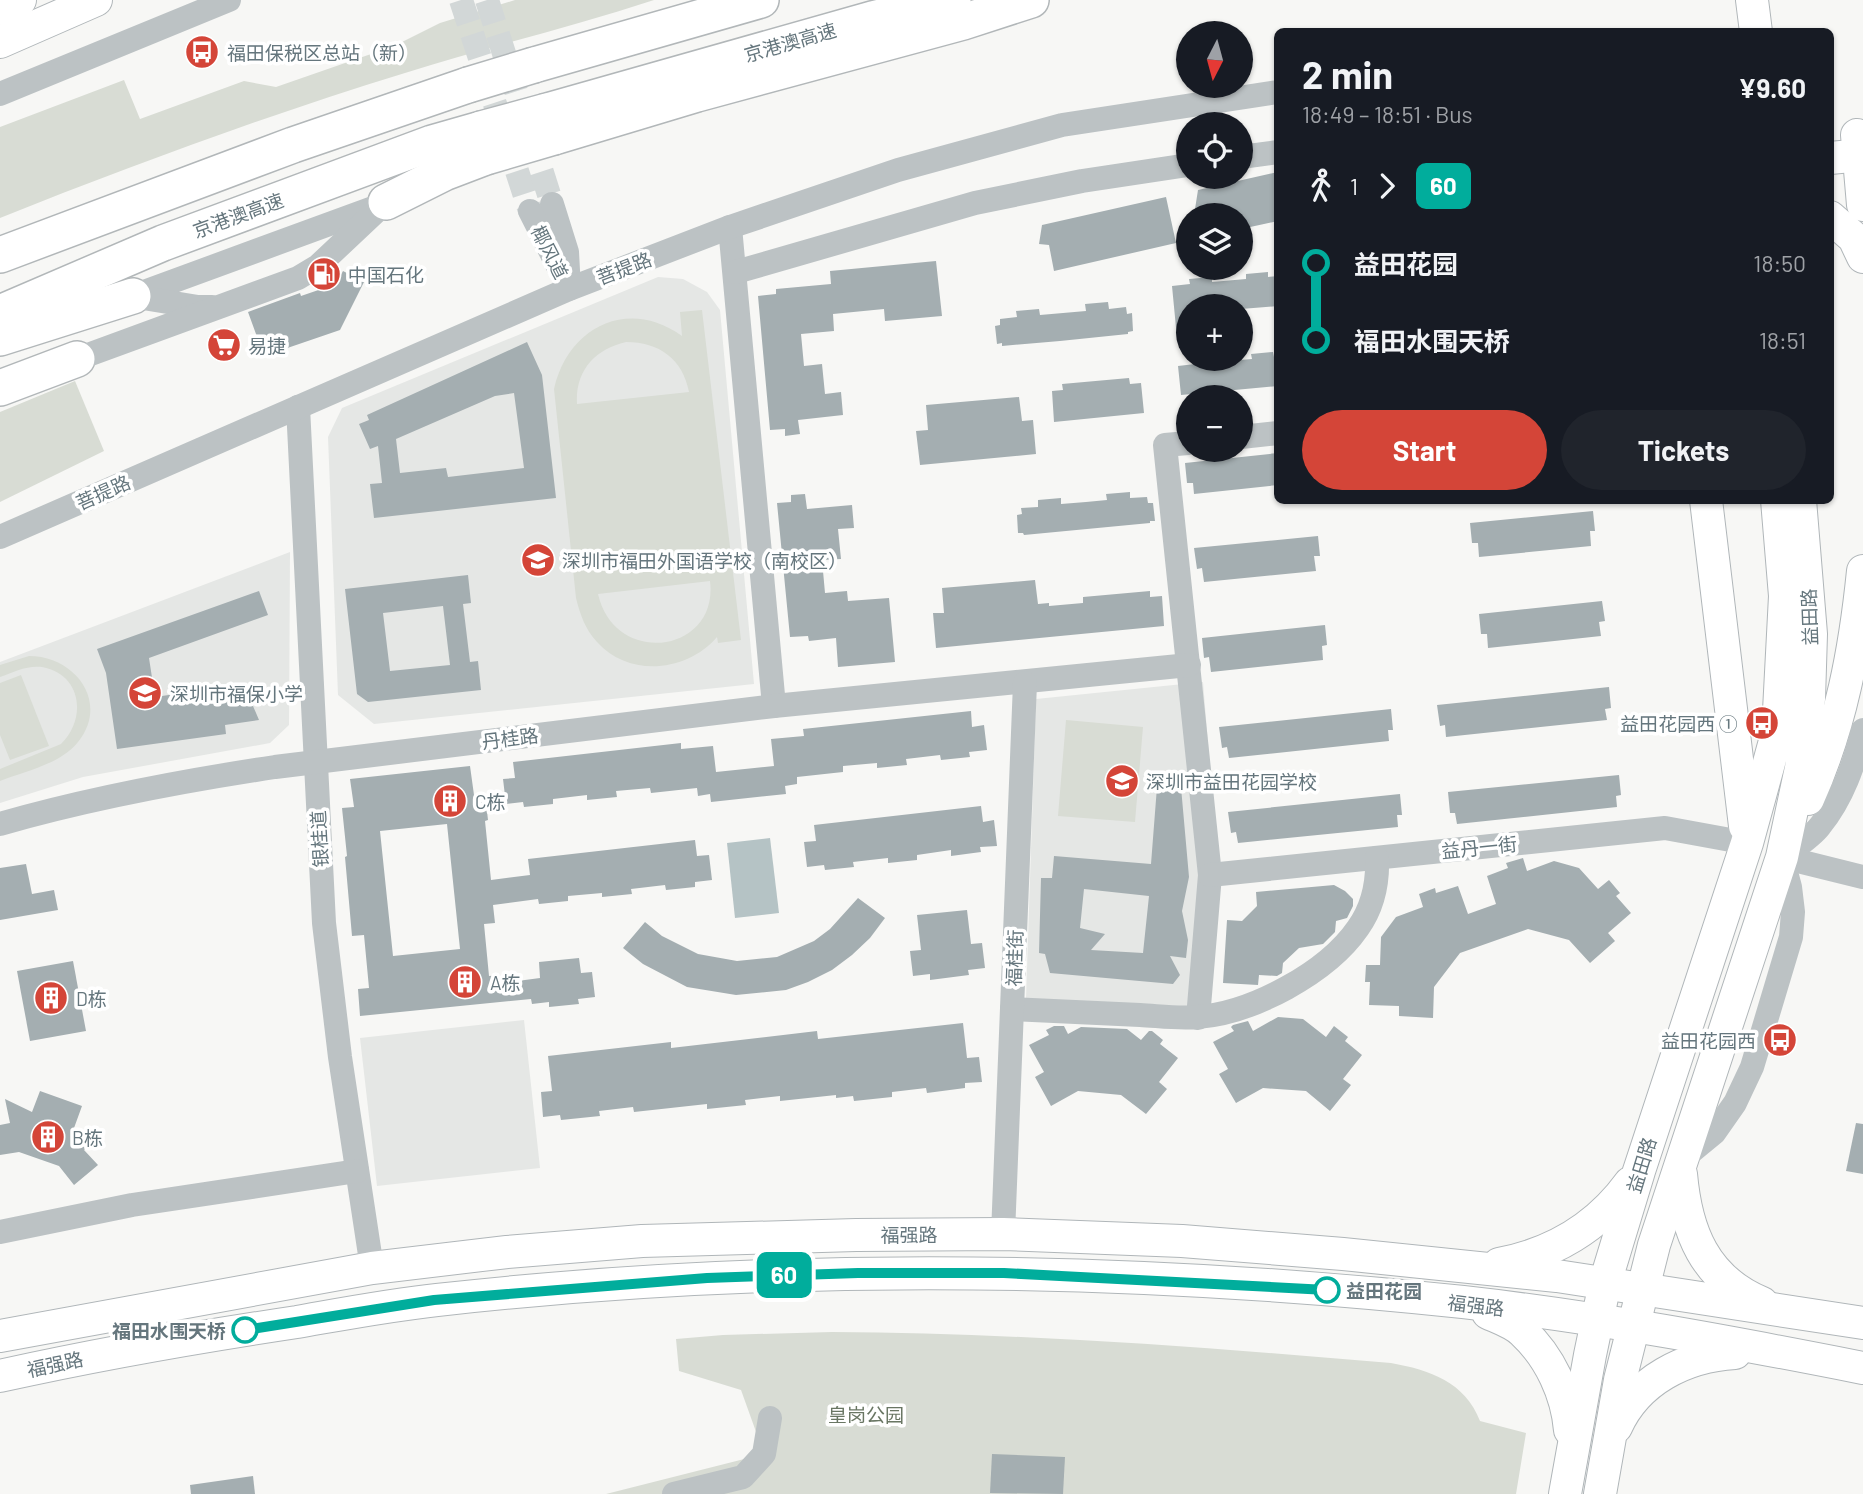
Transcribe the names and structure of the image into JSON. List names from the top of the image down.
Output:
{
  "streets": {
    "highway": ["京港澳高速"],
    "main road": ["益田路", "福强路"],
    "street": [
      "椰风道",
      "菩提路",
      "丹桂路",
      "银桂道",
      "益丹一街",
      "福桂街"
    ]
  },
  "crossings": [
    ["椰风道", "菩提路"],
    ["菩提路", "银桂道"],
    ["益田路", "益丹一街"],
    ["益田路", "福强路"],
    ["丹桂路", "银桂道"],
    ["丹桂路", "福桂街"],
    ["银桂道", "福强路"],
    ["福桂街", "福强路"]
  ],
  "parks": ["皇岗公园"],
  "places": {
    "bus stop": ["福田保税区总站（新）", "益田花园西 ①", "益田花园西"],
    "fuel station": ["中国石化"],
    "supermarket": ["易捷"],
    "school or university": ["深圳市福田外国语学校（南校区）", "深圳市福保小学", "深圳市益田花园学校"],
    "building": [
      "C栋",
      "A栋",
      "D栋",
      "B栋"
    ],
    "other": ["益田花园", "福田水围天桥"]
  },
  "lines": ["bus line 60"],
  "north": "bottom",
  "page": {
    "on_map": "60",
    "map_buttons": ["+", "−"],
    "heading": ["2 min", "18:49 – 18:51 · Bus", "¥9.60"],
    "legs": ["1", "60"],
    "list": [
      {
        "name": "益田花园",
        "value": "18:50"
      },
      {
        "name": "福田水围天桥",
        "value": "18:51"
      }
    ],
    "buttons": ["Start", "Tickets"]
  }
}
